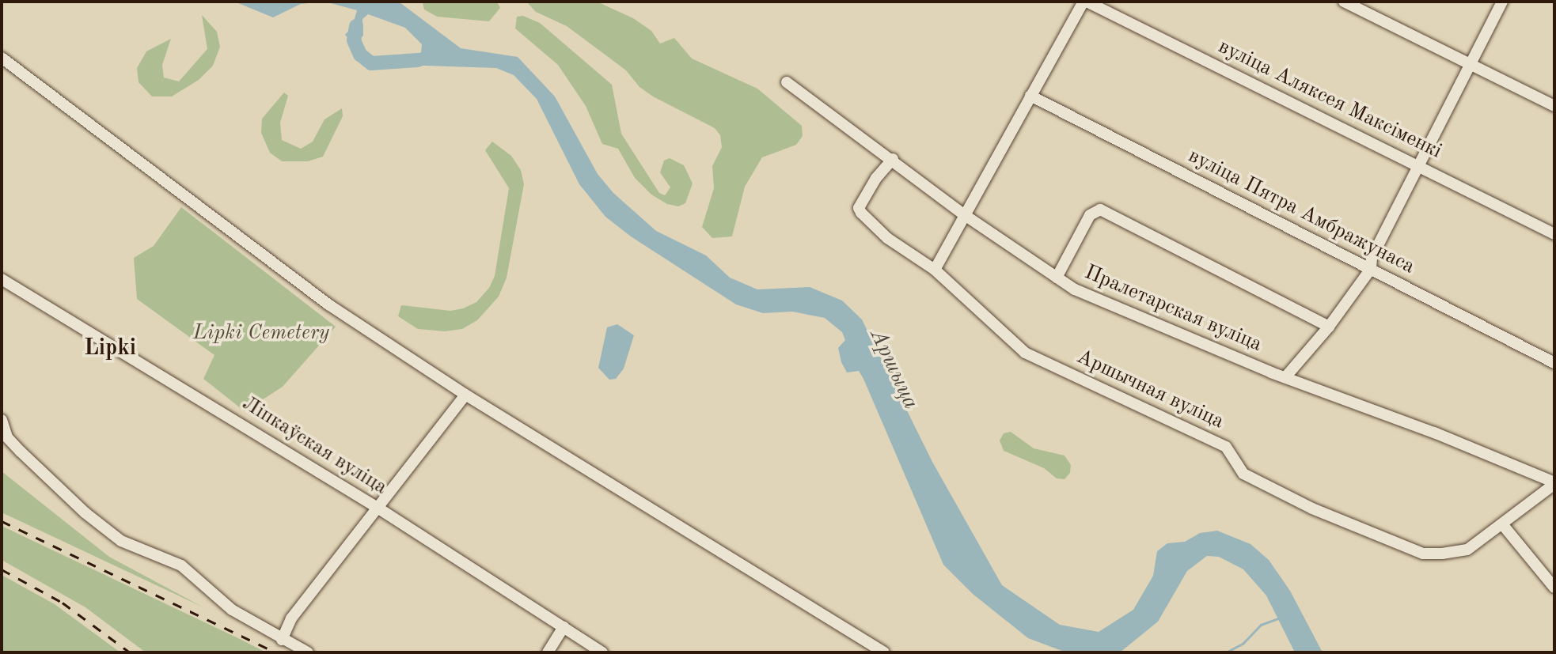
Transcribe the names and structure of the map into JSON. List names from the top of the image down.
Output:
{
  "streets": {
    "street": [
      "вуліца Аляксея Максіменкі",
      "вуліца Пятра Амбражунаса",
      "Пралетарская вуліца",
      "Аршычная вуліца",
      "Ліпкаўская вуліца"
    ]
  },
  "crossings": [
    ["Пралетарская вуліца", "Аршычная вуліца"]
  ],
  "districts": ["Lipki"],
  "water": ["Аршыца"],
  "parks": ["Lipki Cemetery"]
}
